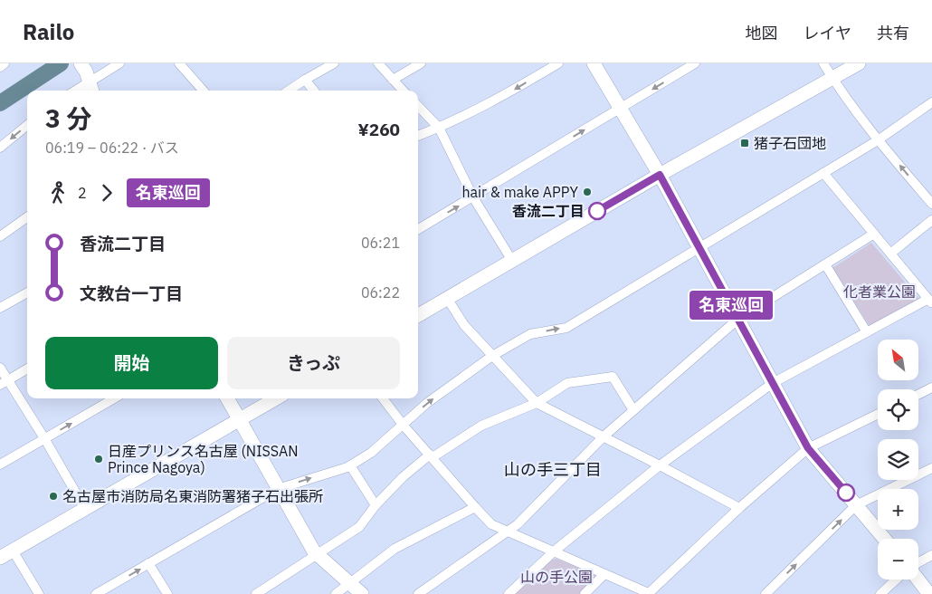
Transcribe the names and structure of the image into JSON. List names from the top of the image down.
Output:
{
  "districts": ["山の手三丁目"],
  "parks": ["化者業公園", "山の手公園"],
  "places": {
    "transit": ["猪子石団地"],
    "other": [
      "hair & make APPY",
      "香流二丁目",
      "日産プリンス名古屋 (NISSAN Prince Nagoya)",
      "名古屋市消防局名東消防署猪子石出張所"
    ]
  },
  "lines": ["bus line 名東巡回"],
  "north": "top left",
  "page": {
    "header": "Railo",
    "nav": ["地図", "レイヤ", "共有"],
    "on_map": "名東巡回",
    "heading": ["3 分", "06:19 – 06:22 · バス", "¥260"],
    "legs": ["2", "名東巡回"],
    "list": [
      {
        "name": "香流二丁目",
        "value": "06:21"
      },
      {
        "name": "文教台一丁目",
        "value": "06:22"
      }
    ],
    "buttons": ["開始", "きっぷ"],
    "map_buttons": ["+", "−"]
  }
}
